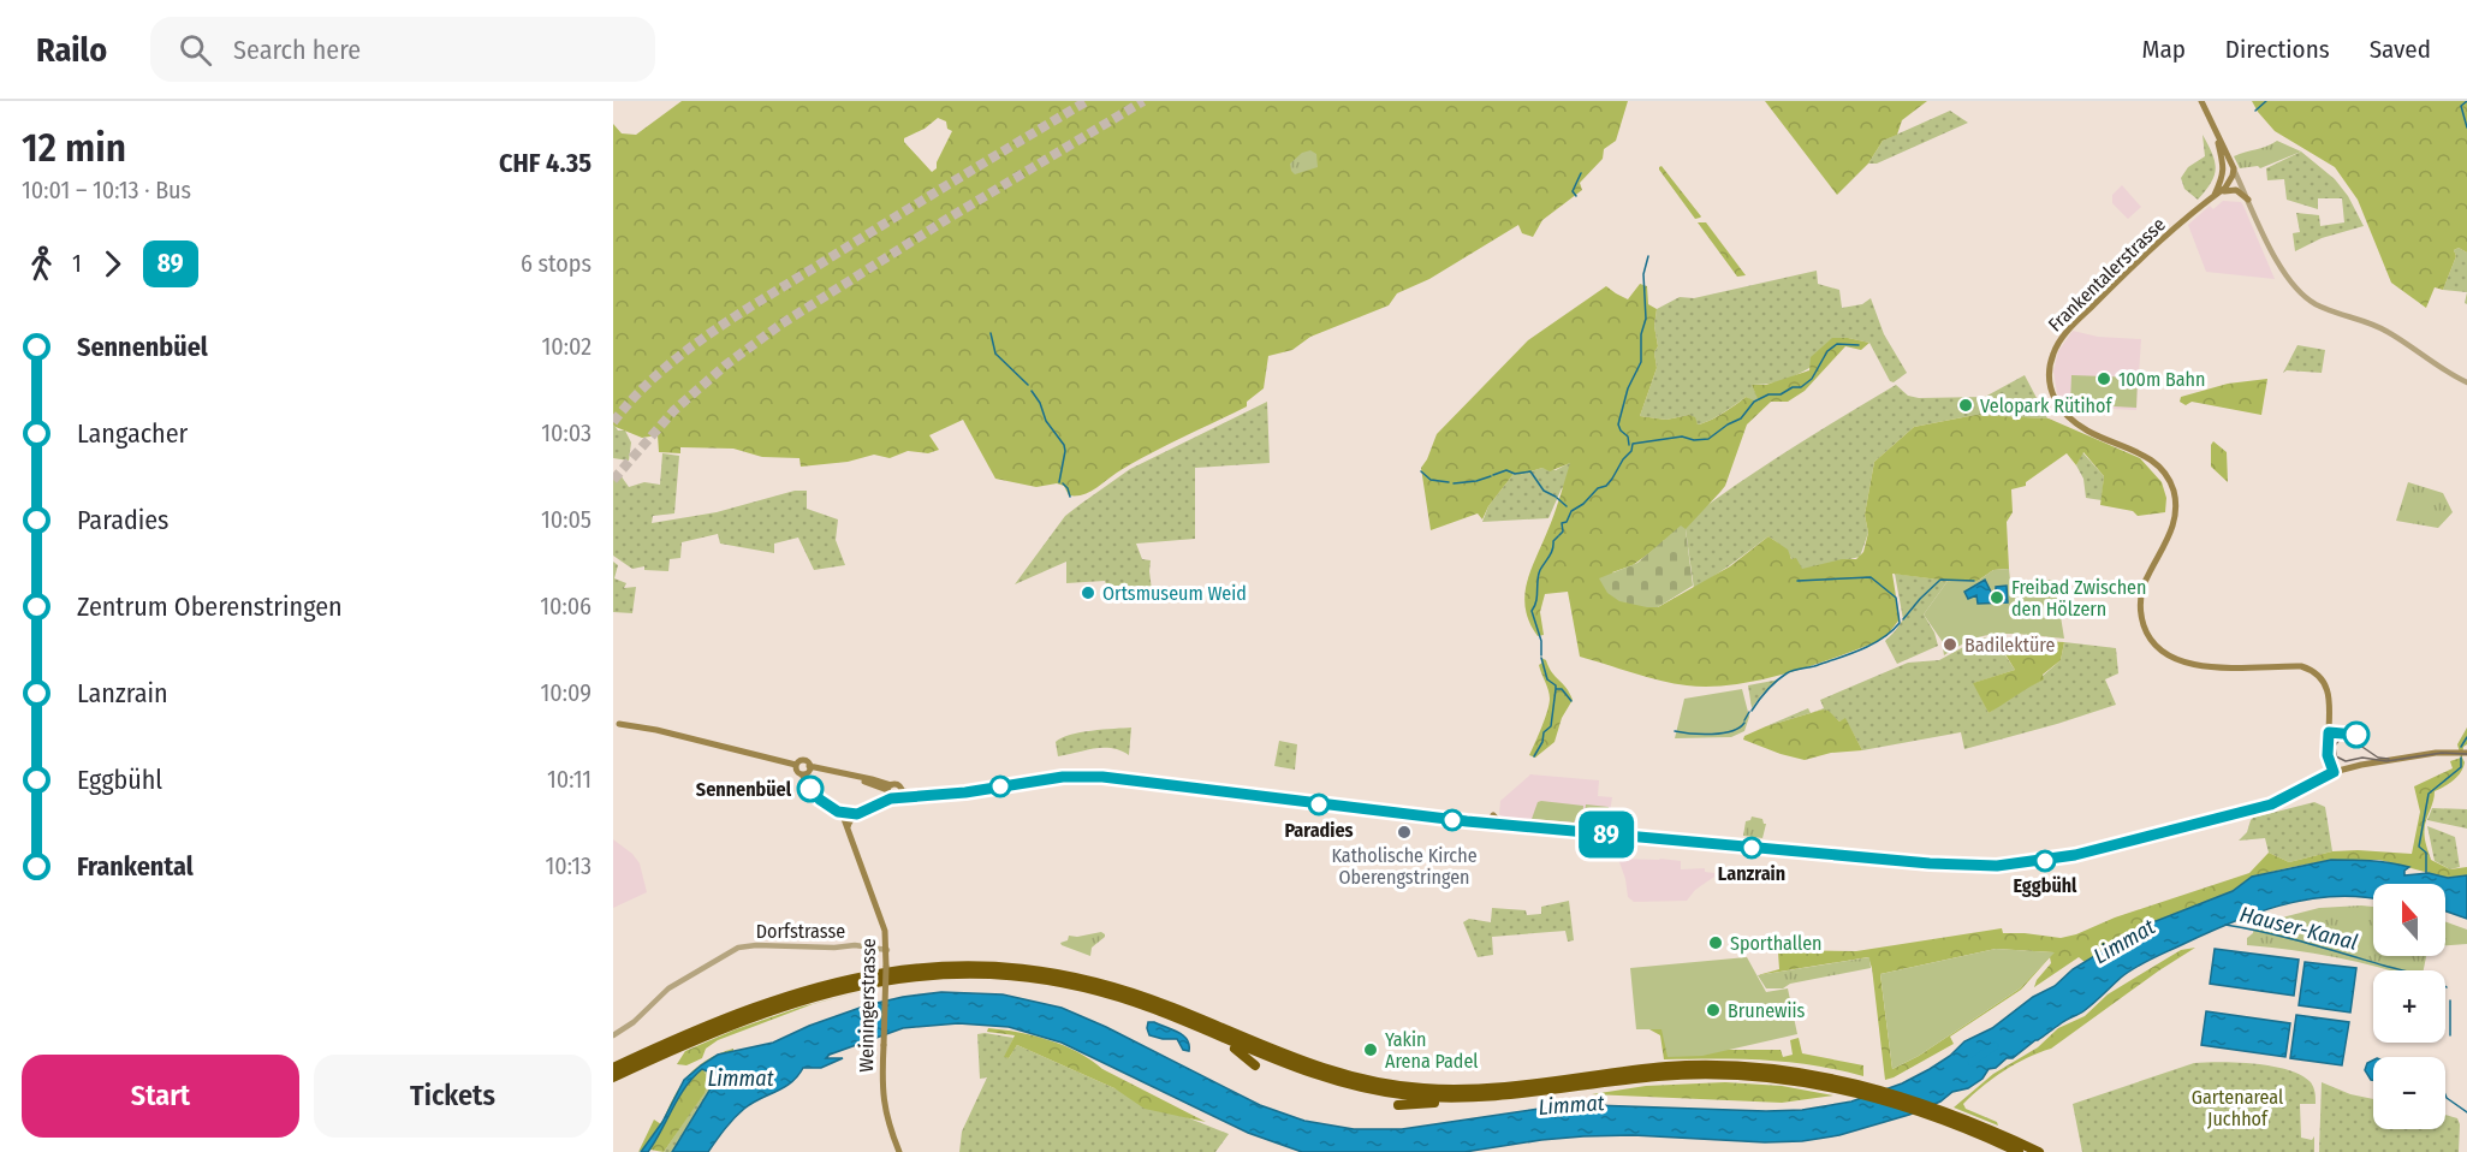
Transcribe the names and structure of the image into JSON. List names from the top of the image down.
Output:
{
  "streets": {
    "main road": ["Frankentalerstrasse", "Weiningerstrasse"],
    "street": ["Dorfstrasse"]
  },
  "crossings": [
    ["Dorfstrasse", "Weiningerstrasse"]
  ],
  "water": ["Hauser-Kanal", "Limmat"],
  "parks": ["Gartenareal Juchhof"],
  "places": [
    "100m Bahn",
    "Velopark Rütihof",
    "Ortsmuseum Weid",
    "Freibad Zwischen den Hölzern",
    "Badilektüre",
    "Sennenbüel",
    "Paradies",
    "Katholische Kirche Oberengstringen",
    "Lanzrain",
    "Eggbühl",
    "Sporthallen",
    "Brunewiis",
    "Yakin Arena Padel"
  ],
  "lines": ["bus line 89"],
  "north": "top",
  "page": {
    "header": "Railo",
    "search": "Search here",
    "nav": ["Map", "Directions", "Saved"],
    "heading": ["12 min", "10:01 – 10:13 · Bus", "CHF 4.35"],
    "on_map": "89",
    "legs": ["1", "89", "6 stops"],
    "list": [
      {
        "name": "Sennenbüel",
        "value": "10:02"
      },
      {
        "name": "Langacher",
        "value": "10:03"
      },
      {
        "name": "Paradies",
        "value": "10:05"
      },
      {
        "name": "Zentrum Oberenstringen",
        "value": "10:06"
      },
      {
        "name": "Lanzrain",
        "value": "10:09"
      },
      {
        "name": "Eggbühl",
        "value": "10:11"
      },
      {
        "name": "Frankental",
        "value": "10:13"
      }
    ],
    "map_buttons": ["+", "−"],
    "buttons": ["Start", "Tickets"]
  }
}
